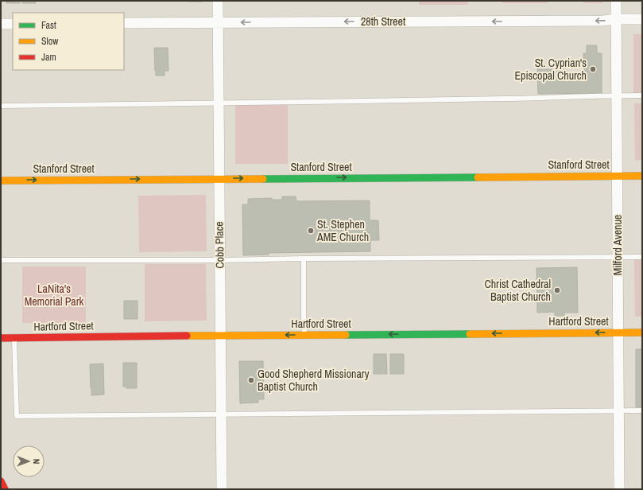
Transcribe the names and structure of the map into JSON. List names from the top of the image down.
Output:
{
  "streets": {
    "street": [
      "28th Street",
      "Stanford Street",
      "Cobb Place",
      "Milford Avenue",
      "Hartford Street"
    ]
  },
  "crossings": [
    ["28th Street", "Cobb Place"],
    ["28th Street", "Milford Avenue"],
    ["Stanford Street", "Cobb Place"],
    ["Stanford Street", "Milford Avenue"],
    ["Cobb Place", "Hartford Street"],
    ["Milford Avenue", "Hartford Street"]
  ],
  "one_way": ["28th Street", "Stanford Street", "Hartford Street"],
  "parks": ["LaNita's Memorial Park"],
  "places": [
    "St. Cyprian's Episcopal Church",
    "St. Stephen AME Church",
    "Christ Cathedral Baptist Church",
    "Good Shepherd Missionary Baptist Church"
  ],
  "legend": ["Fast", "Slow", "Jam"],
  "north": "right"
}
